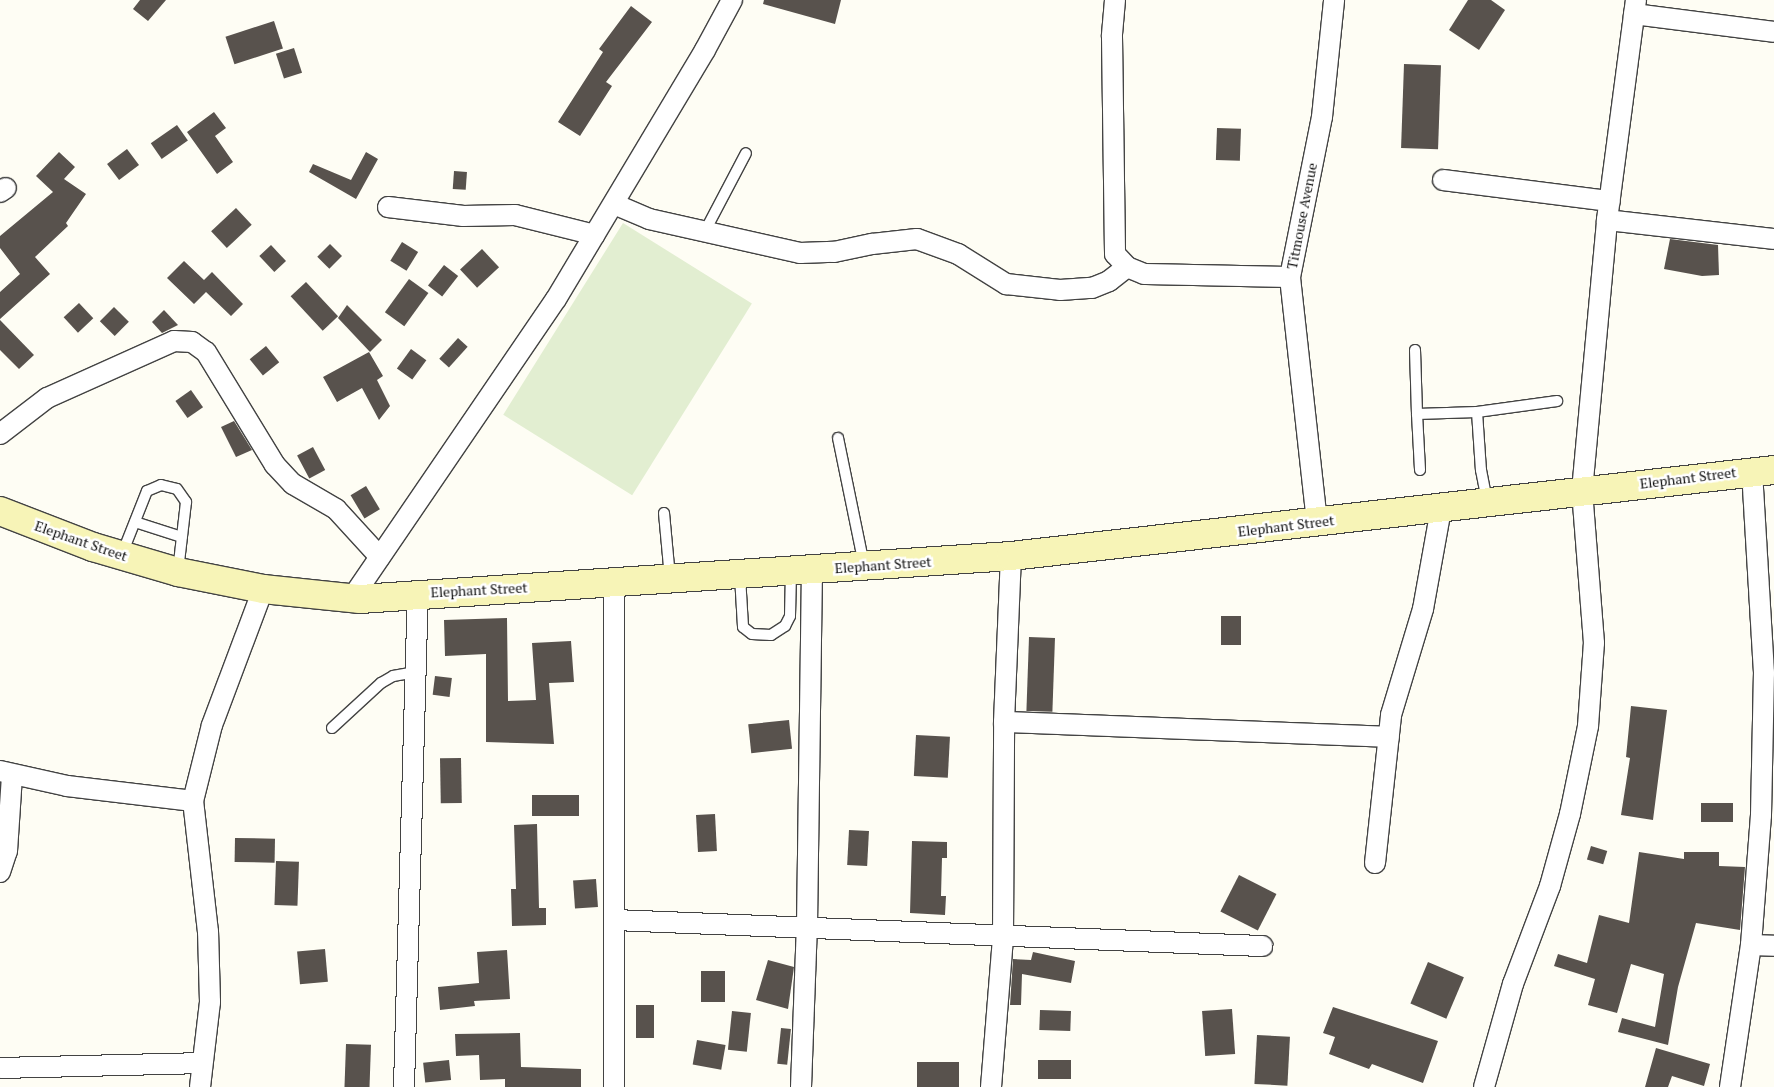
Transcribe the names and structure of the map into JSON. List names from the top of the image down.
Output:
{
  "streets": {
    "main road": ["Elephant Street"],
    "street": ["Titmouse Avenue"]
  },
  "crossings": [
    ["Titmouse Avenue", "Elephant Street"]
  ]
}
